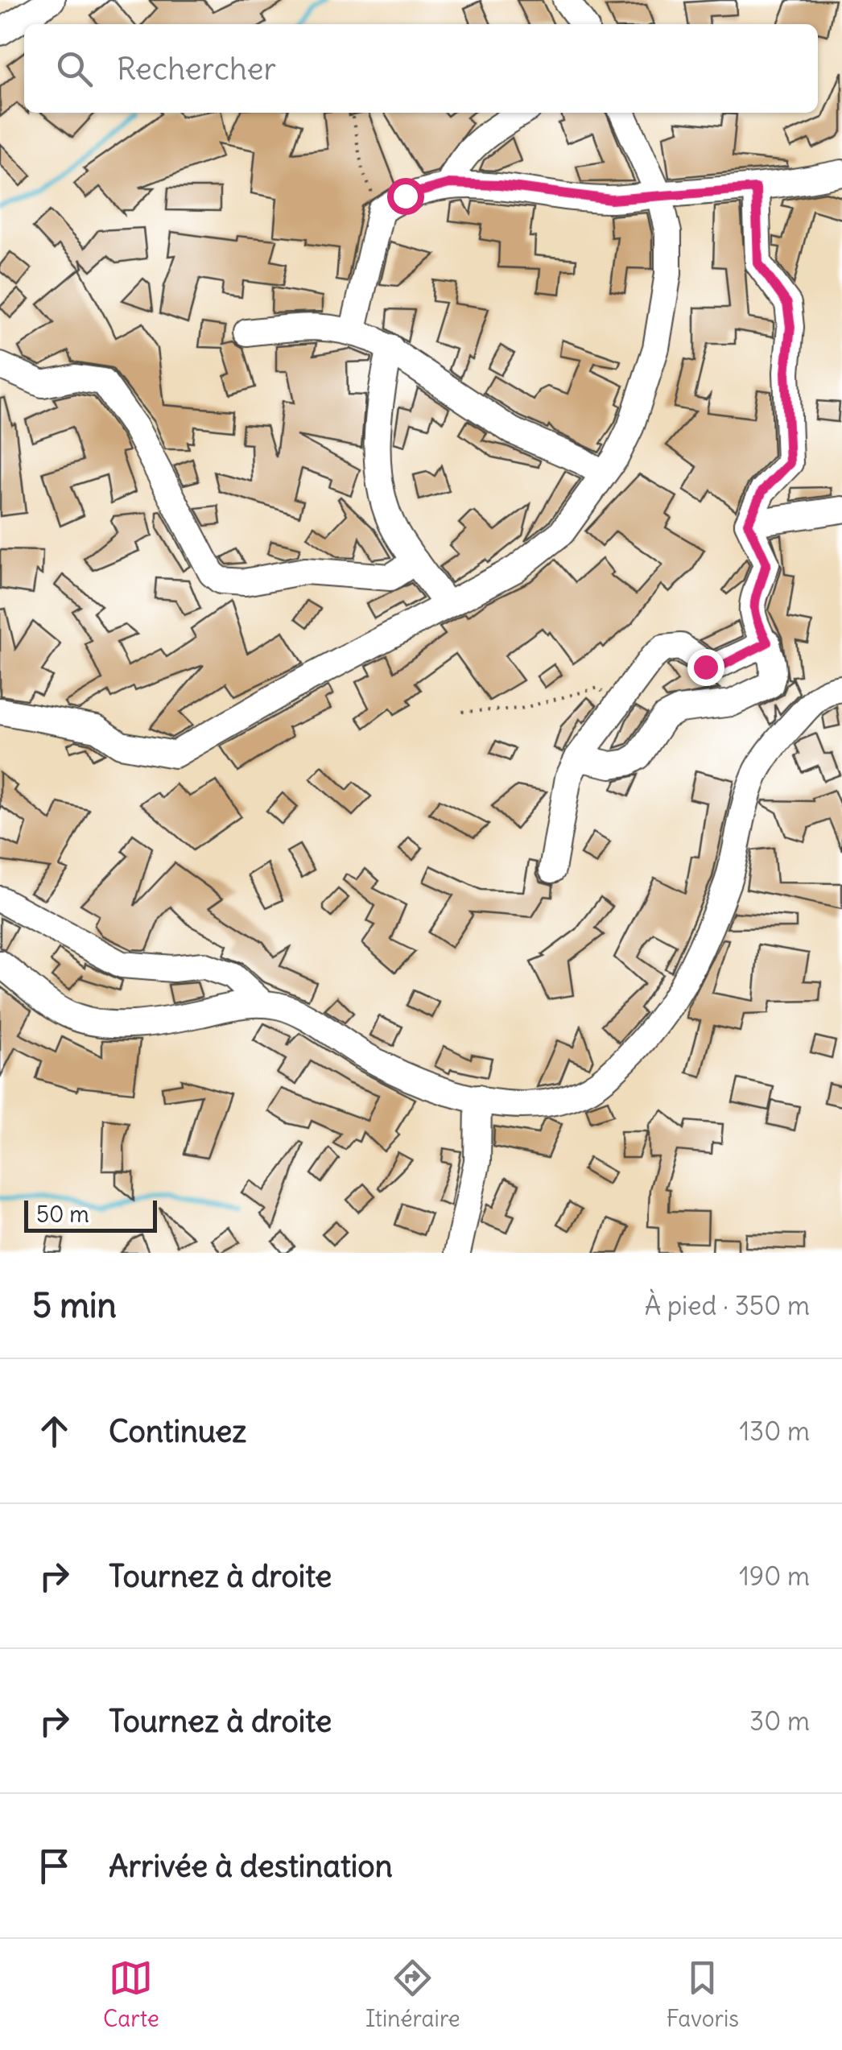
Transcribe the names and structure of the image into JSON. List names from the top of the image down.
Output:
{
  "scale_bar": "50 m",
  "page": {
    "search": "Rechercher",
    "scale": "50 m",
    "heading": ["5 min", "À pied · 350 m"],
    "list": [
      ["Continuez", "130 m"],
      ["Tournez à droite", "190 m"],
      ["Tournez à droite", "30 m"],
      "Arrivée à destination"
    ],
    "nav": ["Carte", "Itinéraire", "Favoris"]
  }
}
